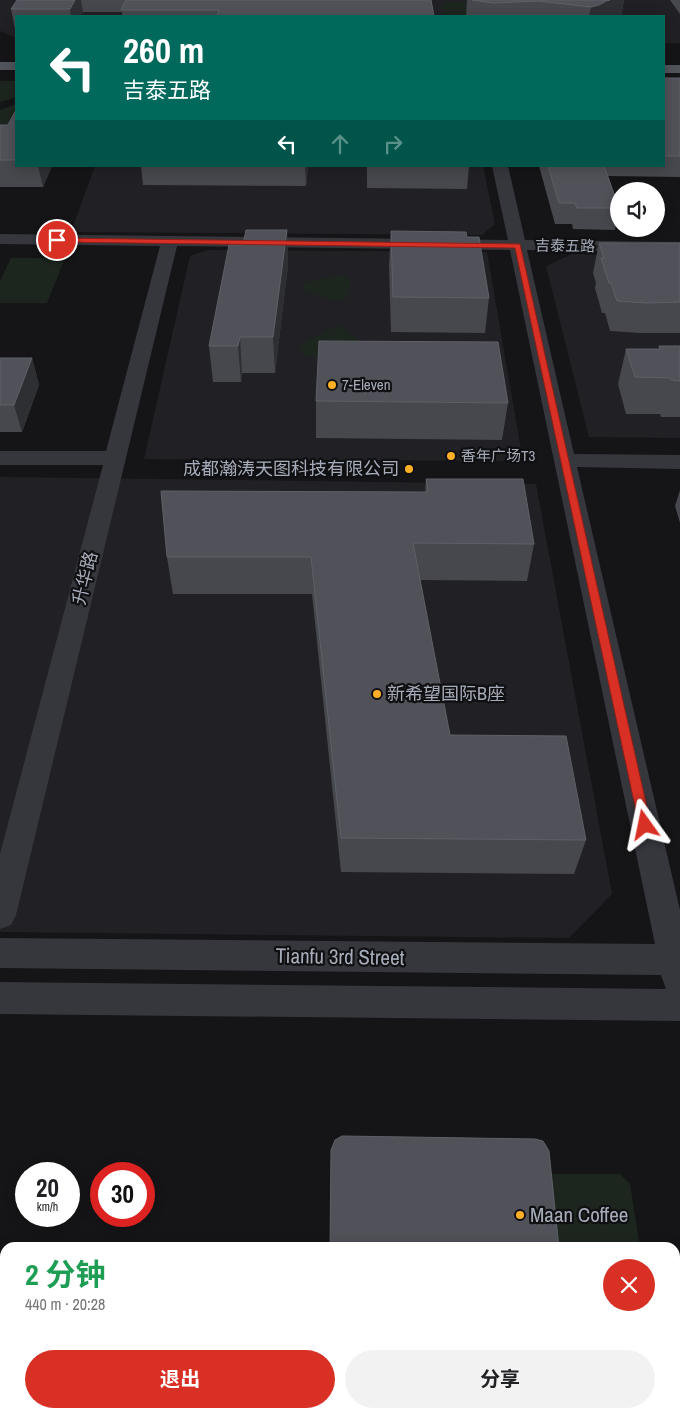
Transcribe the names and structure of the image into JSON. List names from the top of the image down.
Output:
{
  "streets": {
    "street": ["吉泰五路", "升华路", "Tianfu 3rd Street"]
  },
  "crossings": [
    ["吉泰五路", "升华路"]
  ],
  "places": [
    "7-Eleven",
    "香年广场T3",
    "成都瀚涛天图科技有限公司",
    "新希望国际B座",
    "Maan Coffee"
  ],
  "page": {
    "turn": ["260 m", "吉泰五路"],
    "speed": "20 km/h",
    "limit": "30",
    "heading": ["2 分钟", "440 m · 20:28"],
    "buttons": ["退出", "分享"]
  }
}
